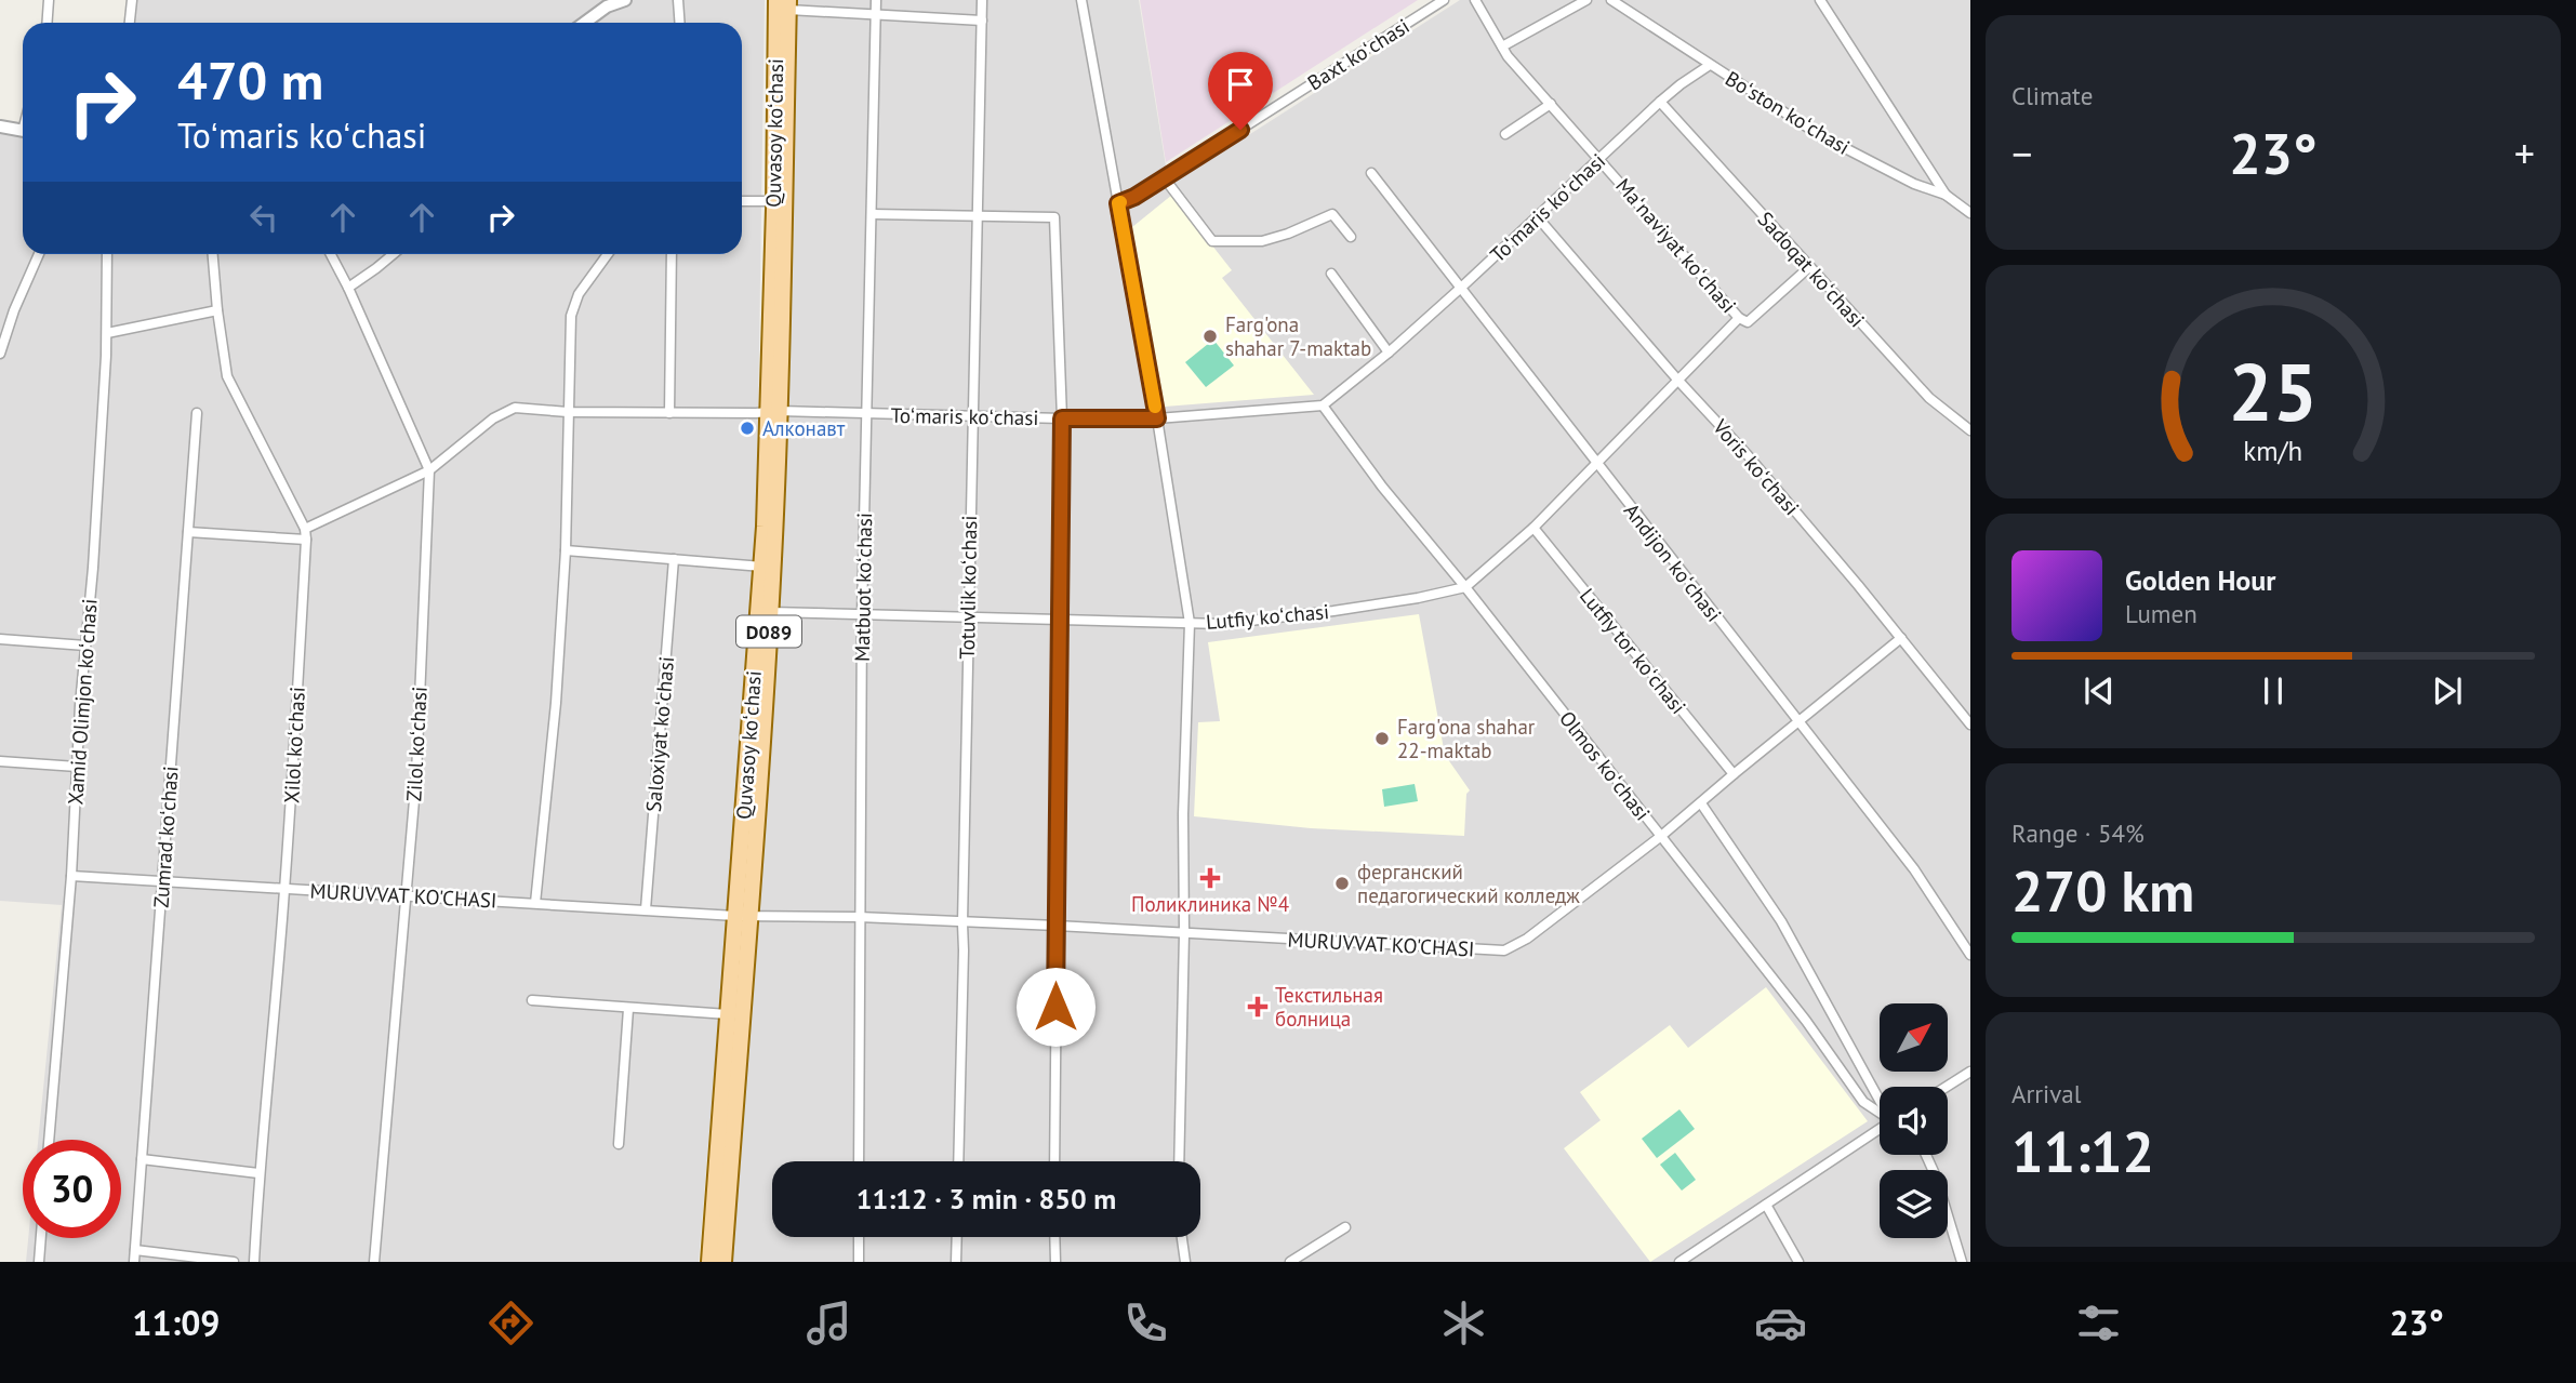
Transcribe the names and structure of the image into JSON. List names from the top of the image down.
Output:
{
  "streets": {
    "main road": ["Quvasoy koʻchasi", "D089"],
    "street": [
      "Baxt koʻchasi",
      "Boʻston koʻchasi",
      "Toʻmaris koʻchasi",
      "Maʻnaviyat koʻchasi",
      "Sadoqat koʻchasi",
      "Voris koʻchasi",
      "Andijon koʻchasi",
      "Matbuot koʻchasi",
      "Totuvlik koʻchasi",
      "Lutfiy koʻchasi",
      "Lutfiy tor koʻchasi",
      "Xamid Olimjon koʻchasi",
      "Saloxiyat koʻchasi",
      "Zilol koʻchasi",
      "Xilol koʻchasi",
      "Olmos koʻchasi",
      "Zumrad koʻchasi",
      "MURUVVAT KO'CHASI"
    ]
  },
  "crossings": [
    ["Boʻston koʻchasi", "Toʻmaris koʻchasi"],
    ["Quvasoy koʻchasi", "Toʻmaris koʻchasi"],
    ["Quvasoy koʻchasi", "Lutfiy koʻchasi"],
    ["Quvasoy koʻchasi", "MURUVVAT KO'CHASI"],
    ["Toʻmaris koʻchasi", "Maʻnaviyat koʻchasi"],
    ["Toʻmaris koʻchasi", "Sadoqat koʻchasi"],
    ["Toʻmaris koʻchasi", "Voris koʻchasi"],
    ["Toʻmaris koʻchasi", "Andijon koʻchasi"],
    ["Toʻmaris koʻchasi", "Matbuot koʻchasi"],
    ["Toʻmaris koʻchasi", "Totuvlik koʻchasi"],
    ["Toʻmaris koʻchasi", "Zilol koʻchasi"],
    ["Toʻmaris koʻchasi", "Xilol koʻchasi"],
    ["Toʻmaris koʻchasi", "Olmos koʻchasi"],
    ["Maʻnaviyat koʻchasi", "Voris koʻchasi"],
    ["Maʻnaviyat koʻchasi", "Lutfiy koʻchasi"],
    ["Voris koʻchasi", "Lutfiy koʻchasi"],
    ["Voris koʻchasi", "MURUVVAT KO'CHASI"],
    ["Andijon koʻchasi", "Lutfiy koʻchasi"],
    ["Andijon koʻchasi", "MURUVVAT KO'CHASI"],
    ["Matbuot koʻchasi", "Lutfiy koʻchasi"],
    ["Matbuot koʻchasi", "MURUVVAT KO'CHASI"],
    ["Totuvlik koʻchasi", "Lutfiy koʻchasi"],
    ["Totuvlik koʻchasi", "MURUVVAT KO'CHASI"],
    ["Lutfiy koʻchasi", "Lutfiy tor koʻchasi"],
    ["Lutfiy koʻchasi", "Olmos koʻchasi"],
    ["Lutfiy tor koʻchasi", "MURUVVAT KO'CHASI"],
    ["Xamid Olimjon koʻchasi", "MURUVVAT KO'CHASI"],
    ["Saloxiyat koʻchasi", "MURUVVAT KO'CHASI"],
    ["Zilol koʻchasi", "MURUVVAT KO'CHASI"],
    ["Xilol koʻchasi", "MURUVVAT KO'CHASI"],
    ["Olmos koʻchasi", "MURUVVAT KO'CHASI"],
    ["Zumrad koʻchasi", "MURUVVAT KO'CHASI"]
  ],
  "places": {
    "other": [
      "Farg'ona shahar 7-maktab",
      "Алконавт",
      "Farg'ona shahar 22-maktab",
      "ферганский педагогический колледж"
    ],
    "health": ["Поликлиника №4", "Текстильная болница"]
  },
  "north": "top right",
  "page": {
    "tile": [
      "Climate",
      ["Range · 54%", "270 km"],
      ["Arrival", "11:12"]
    ],
    "turn": ["470 m", "Toʻmaris koʻchasi"],
    "heat": ["−", "23°", "+"],
    "song": ["Golden Hour", "Lumen"],
    "limit": "30",
    "trip": "11:12 · 3 min · 850 m",
    "tabs": ["11:09", "23°"],
    "gauge": ["25", "km/h"]
  }
}
